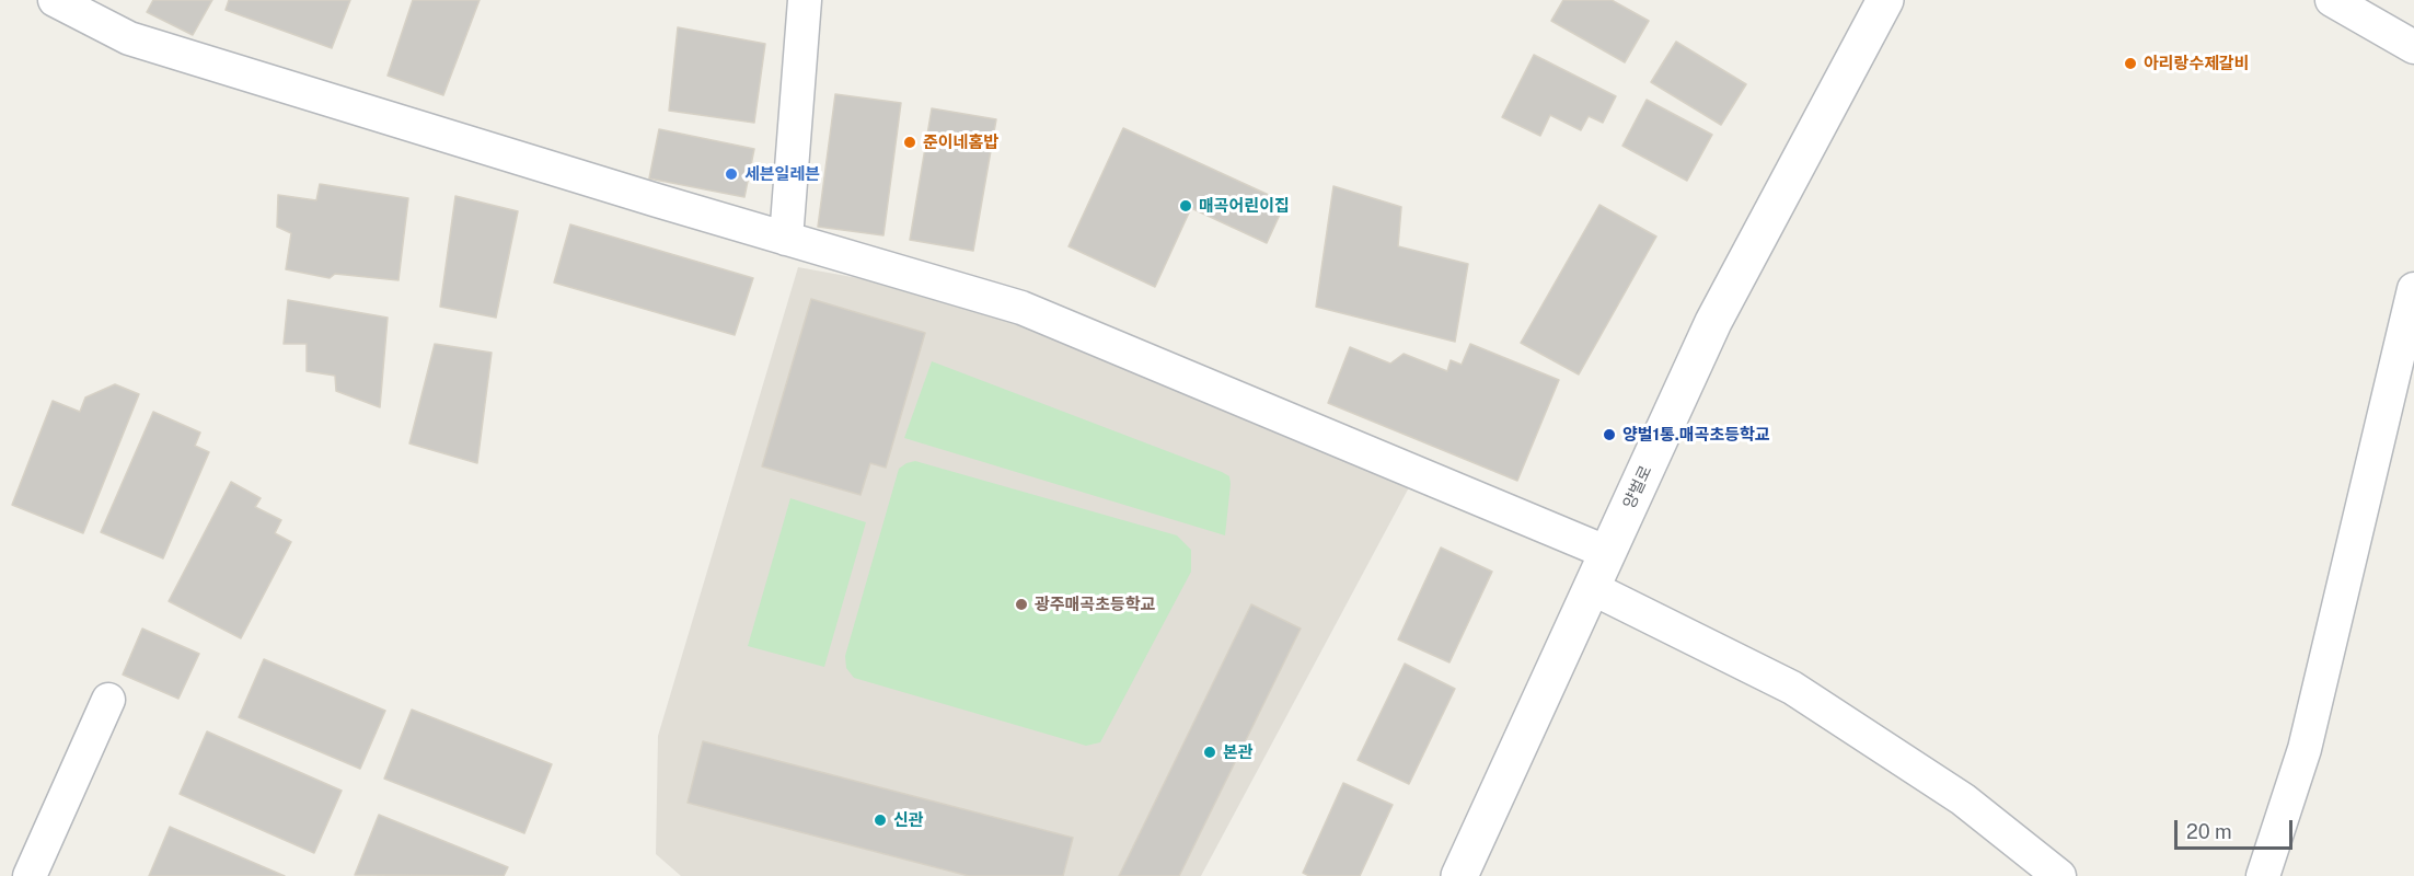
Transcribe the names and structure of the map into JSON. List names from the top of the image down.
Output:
{
  "streets": {
    "street": ["양벌로"]
  },
  "places": [
    "아리랑수제갈비",
    "준이네홈밥",
    "세븐일레븐",
    "매곡어린이집",
    "양벌1통.매곡초등학교",
    "광주매곡초등학교",
    "본관",
    "신관"
  ],
  "scale_bar": "20 m"
}
